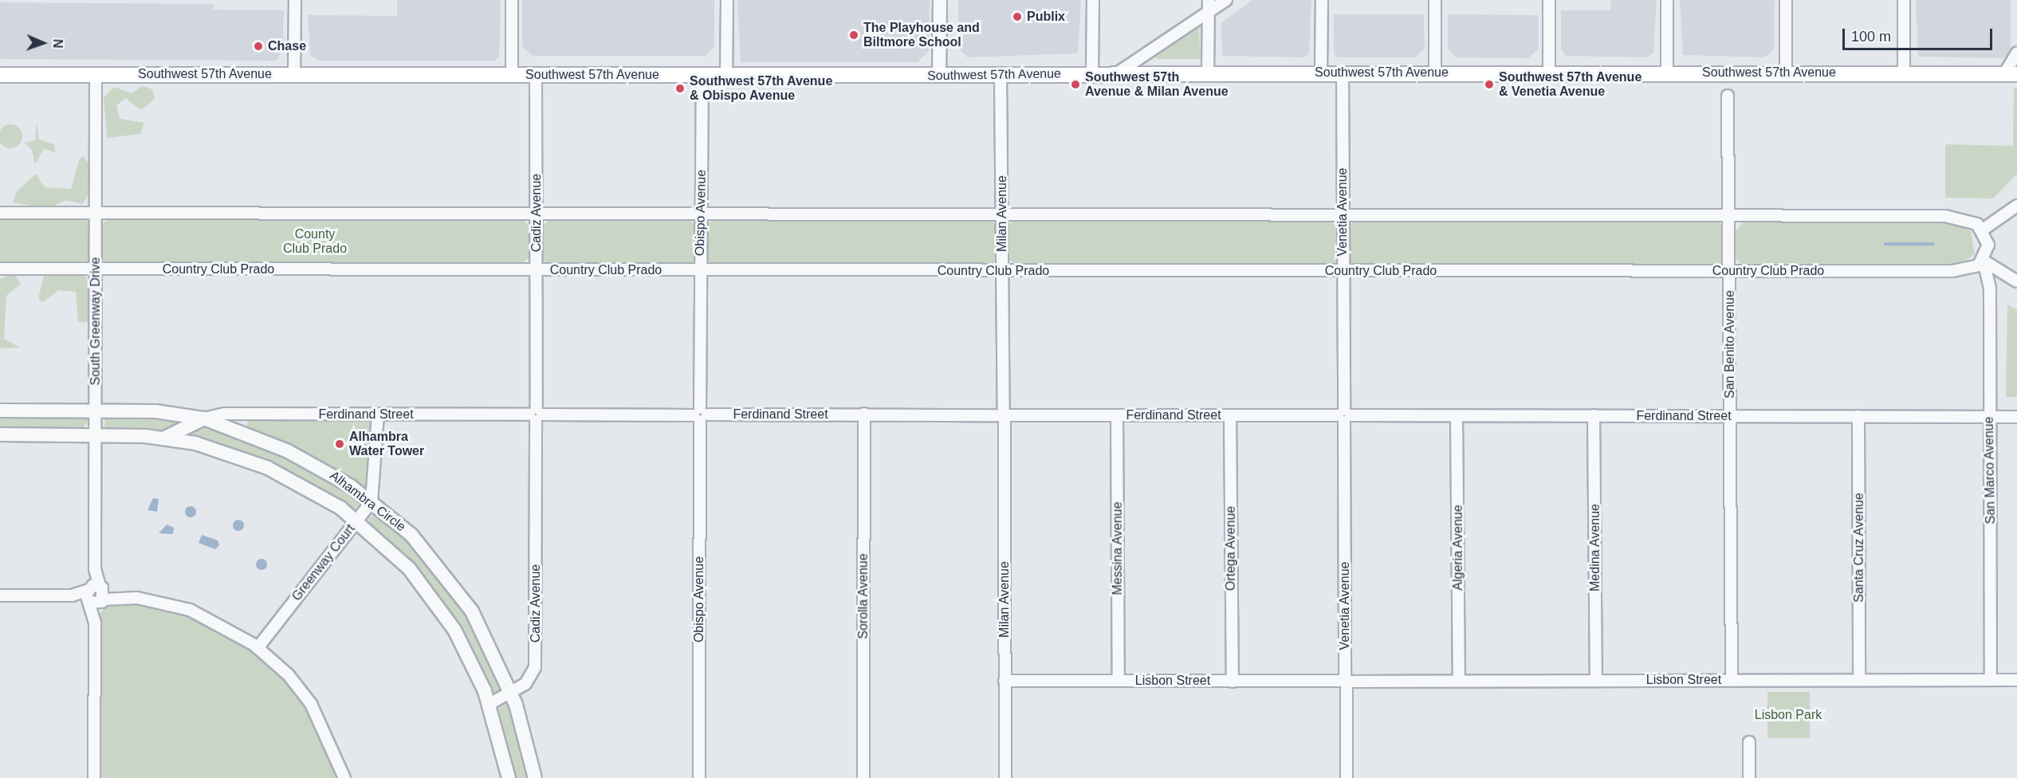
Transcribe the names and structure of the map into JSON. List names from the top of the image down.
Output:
{
  "streets": {
    "main road": ["Southwest 57th Avenue"],
    "street": [
      "Venetia Avenue",
      "Cadiz Avenue",
      "Obispo Avenue",
      "Milan Avenue",
      "Country Club Prado",
      "South Greenway Drive",
      "San Benito Avenue",
      "Ferdinand Street",
      "San Marco Avenue",
      "Alhambra Circle",
      "Algeria Avenue",
      "Medina Avenue",
      "Santa Cruz Avenue",
      "Messina Avenue",
      "Ortega Avenue",
      "Greenway Court",
      "Sorolla Avenue",
      "Lisbon Street"
    ]
  },
  "crossings": [
    ["Southwest 57th Avenue", "Venetia Avenue"],
    ["Southwest 57th Avenue", "Cadiz Avenue"],
    ["Southwest 57th Avenue", "Obispo Avenue"],
    ["Southwest 57th Avenue", "Milan Avenue"],
    ["Southwest 57th Avenue", "South Greenway Drive"],
    ["Venetia Avenue", "Country Club Prado"],
    ["Venetia Avenue", "Ferdinand Street"],
    ["Venetia Avenue", "Lisbon Street"],
    ["Cadiz Avenue", "Country Club Prado"],
    ["Cadiz Avenue", "Ferdinand Street"],
    ["Cadiz Avenue", "Alhambra Circle"],
    ["Obispo Avenue", "Country Club Prado"],
    ["Obispo Avenue", "Ferdinand Street"],
    ["Milan Avenue", "Country Club Prado"],
    ["Milan Avenue", "Ferdinand Street"],
    ["Milan Avenue", "Lisbon Street"],
    ["Country Club Prado", "South Greenway Drive"],
    ["Country Club Prado", "San Benito Avenue"],
    ["Country Club Prado", "San Marco Avenue"],
    ["South Greenway Drive", "Alhambra Circle"],
    ["San Benito Avenue", "Ferdinand Street"],
    ["San Benito Avenue", "Lisbon Street"],
    ["Ferdinand Street", "San Marco Avenue"],
    ["Ferdinand Street", "Alhambra Circle"],
    ["Ferdinand Street", "Algeria Avenue"],
    ["Ferdinand Street", "Medina Avenue"],
    ["Ferdinand Street", "Santa Cruz Avenue"],
    ["Ferdinand Street", "Messina Avenue"],
    ["Ferdinand Street", "Ortega Avenue"],
    ["Ferdinand Street", "Sorolla Avenue"],
    ["San Marco Avenue", "Lisbon Street"],
    ["Alhambra Circle", "Greenway Court"],
    ["Algeria Avenue", "Lisbon Street"],
    ["Medina Avenue", "Lisbon Street"],
    ["Santa Cruz Avenue", "Lisbon Street"],
    ["Messina Avenue", "Lisbon Street"],
    ["Ortega Avenue", "Lisbon Street"]
  ],
  "parks": ["County Club Prado", "Lisbon Park"],
  "places": [
    "Publix",
    "The Playhouse and Biltmore School",
    "Chase",
    "Southwest 57th Avenue & Milan Avenue",
    "Southwest 57th Avenue & Venetia Avenue",
    "Southwest 57th Avenue & Obispo Avenue",
    "Alhambra Water Tower"
  ],
  "scale_bar": "100 m",
  "north": "right"
}
